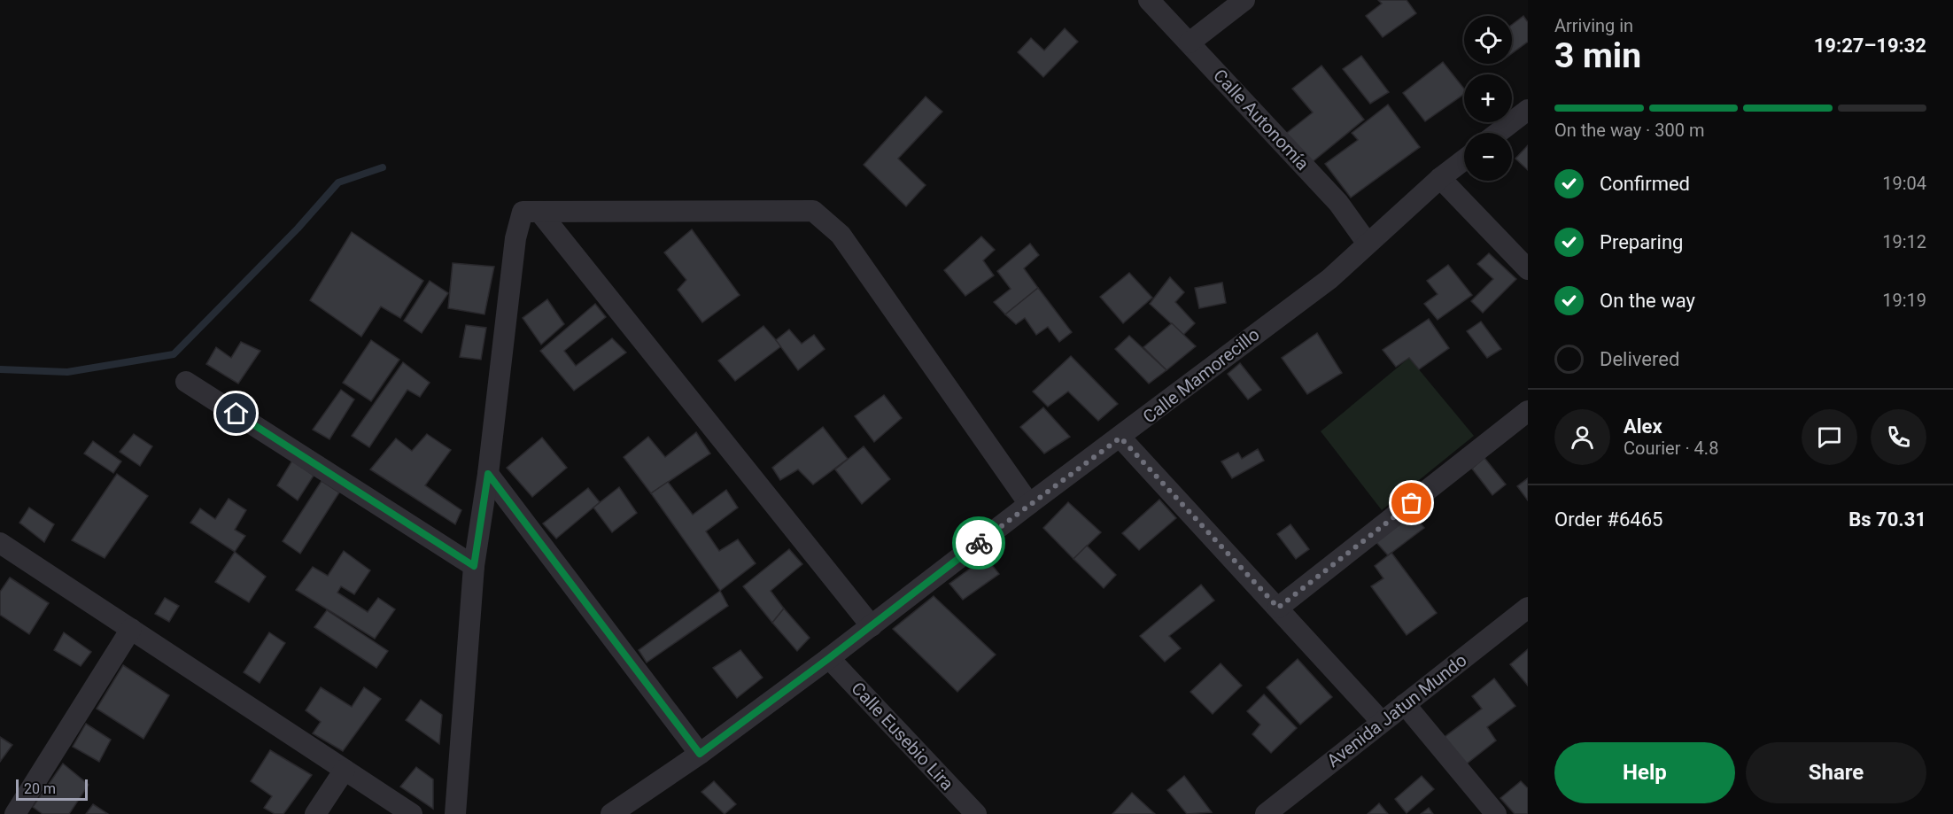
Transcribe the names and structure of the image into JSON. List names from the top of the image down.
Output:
{
  "streets": {
    "street": [
      "Calle Autonomía",
      "Calle Mamorecillo",
      "Avenida Jatun Mundo",
      "Calle Eusebio Lira"
    ]
  },
  "crossings": [
    ["Calle Autonomía", "Calle Mamorecillo"],
    ["Calle Mamorecillo", "Calle Eusebio Lira"]
  ],
  "scale_bar": "20 m",
  "page": {
    "heading": ["3 min", "Arriving in", "19:27–19:32"],
    "panel": [
      "Alex",
      "Courier · 4.8",
      "Order #6465",
      "Bs 70.31"
    ],
    "map_buttons": ["+", "−"],
    "bar": "On the way · 300 m",
    "list": [
      ["Confirmed", "19:04"],
      ["Preparing", "19:12"],
      ["On the way", "19:19"],
      "Delivered"
    ],
    "buttons": ["Help", "Share"],
    "scale": "20 m"
  }
}
